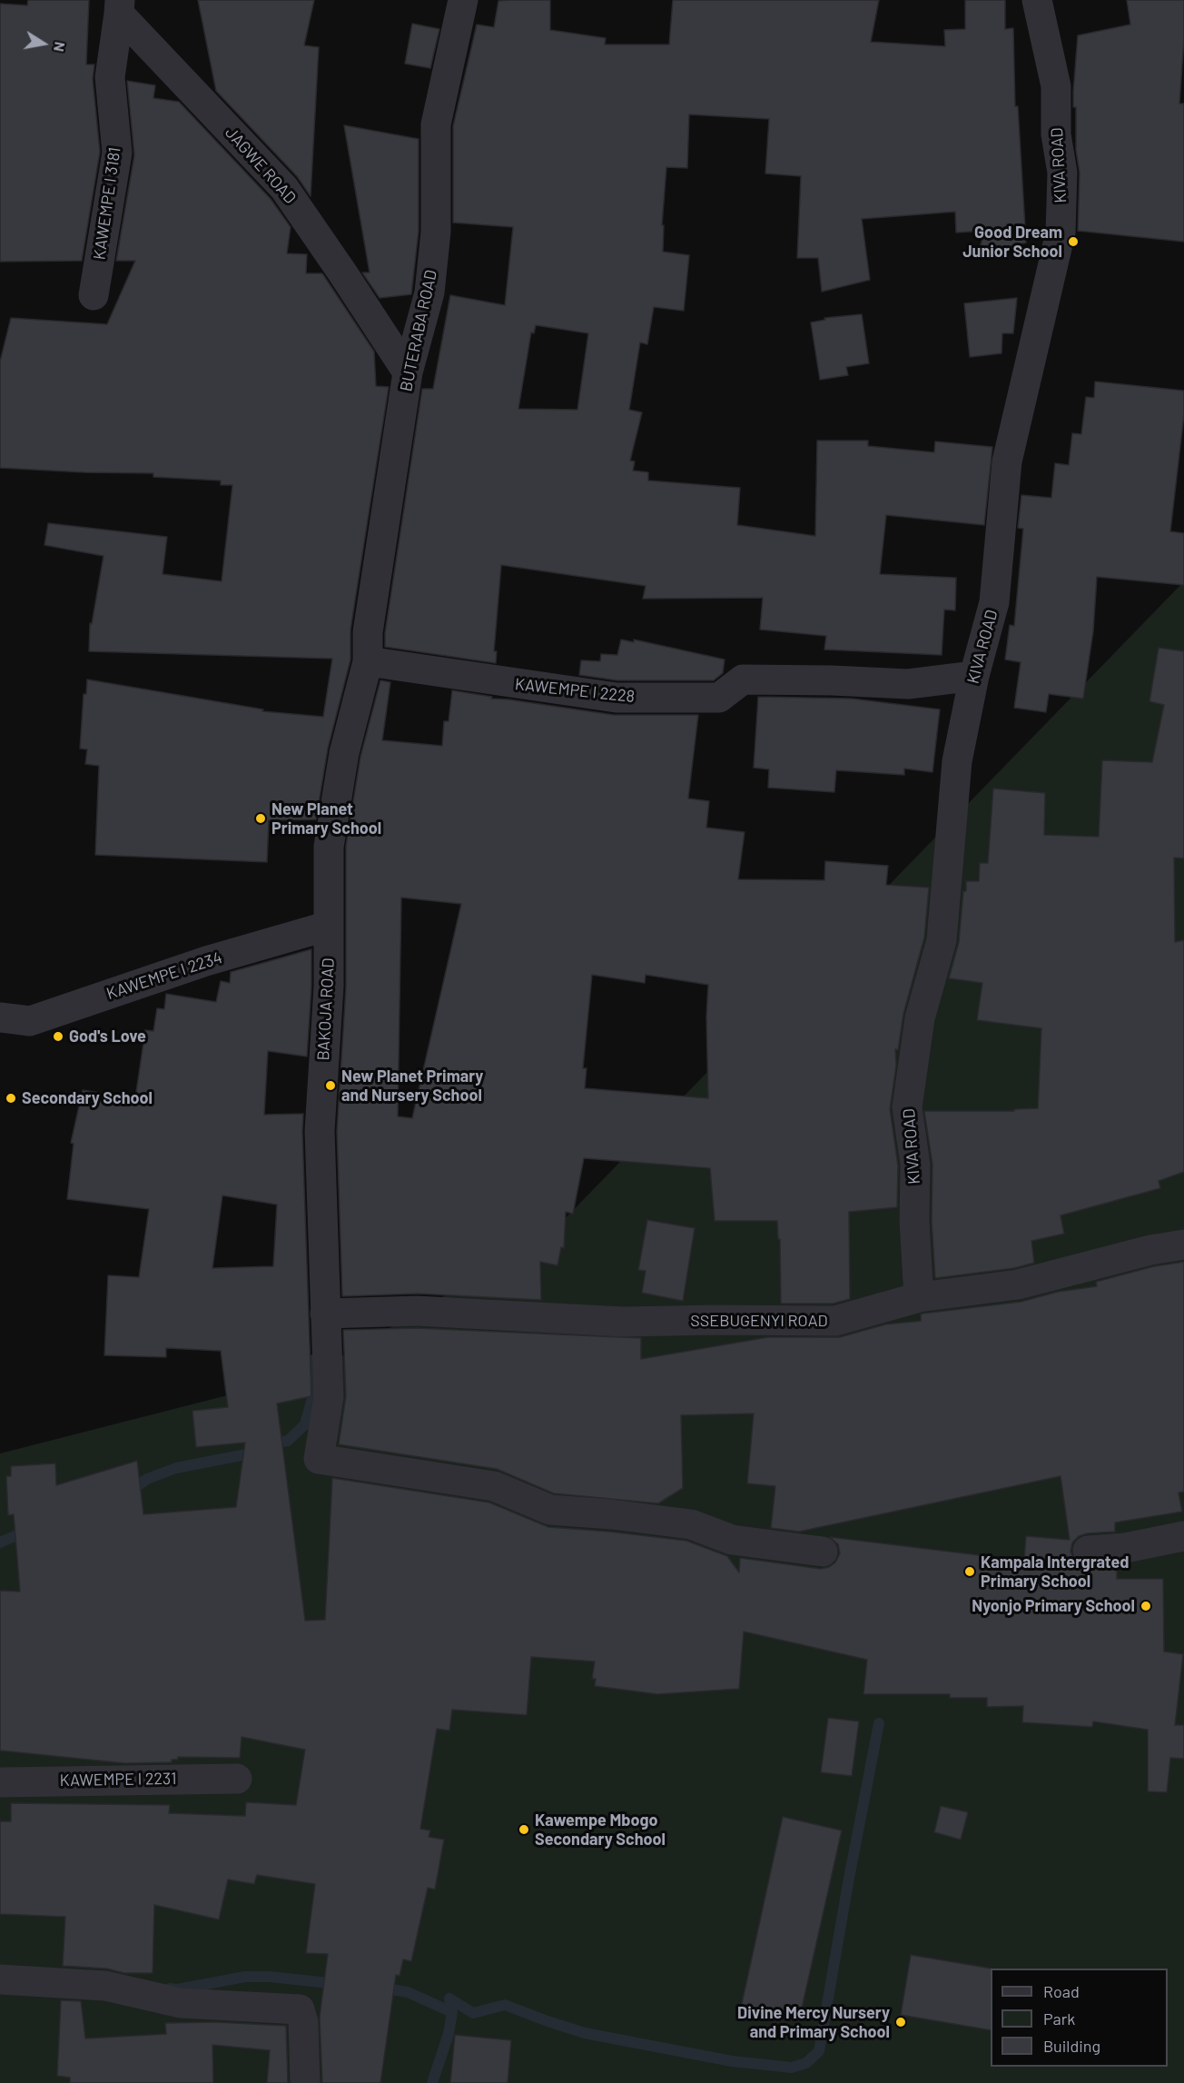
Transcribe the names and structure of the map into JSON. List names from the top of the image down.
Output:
{
  "streets": {
    "street": [
      "JAGWE ROAD",
      "KIVA ROAD",
      "KAWEMPE I 3181",
      "BUTERABA ROAD",
      "KAWEMPE I 2228",
      "KAWEMPE I 2234",
      "BAKOJA ROAD",
      "SSEBUGENYI ROAD",
      "KAWEMPE I 2231"
    ]
  },
  "crossings": [
    ["JAGWE ROAD", "KAWEMPE I 3181"],
    ["JAGWE ROAD", "BUTERABA ROAD"],
    ["KIVA ROAD", "KAWEMPE I 2228"],
    ["KIVA ROAD", "SSEBUGENYI ROAD"],
    ["BUTERABA ROAD", "KAWEMPE I 2228"],
    ["BUTERABA ROAD", "BAKOJA ROAD"],
    ["KAWEMPE I 2228", "BAKOJA ROAD"],
    ["KAWEMPE I 2234", "BAKOJA ROAD"],
    ["BAKOJA ROAD", "SSEBUGENYI ROAD"]
  ],
  "places": [
    "Good Dream Junior School",
    "New Planet Primary School",
    "God's Love",
    "New Planet Primary and Nursery School",
    "Secondary School",
    "Kampala Intergrated Primary School",
    "Nyonjo Primary School",
    "Kawempe Mbogo Secondary School",
    "Divine Mercy Nursery and Primary School"
  ],
  "legend": ["Road", "Park", "Building"],
  "north": "right"
}
